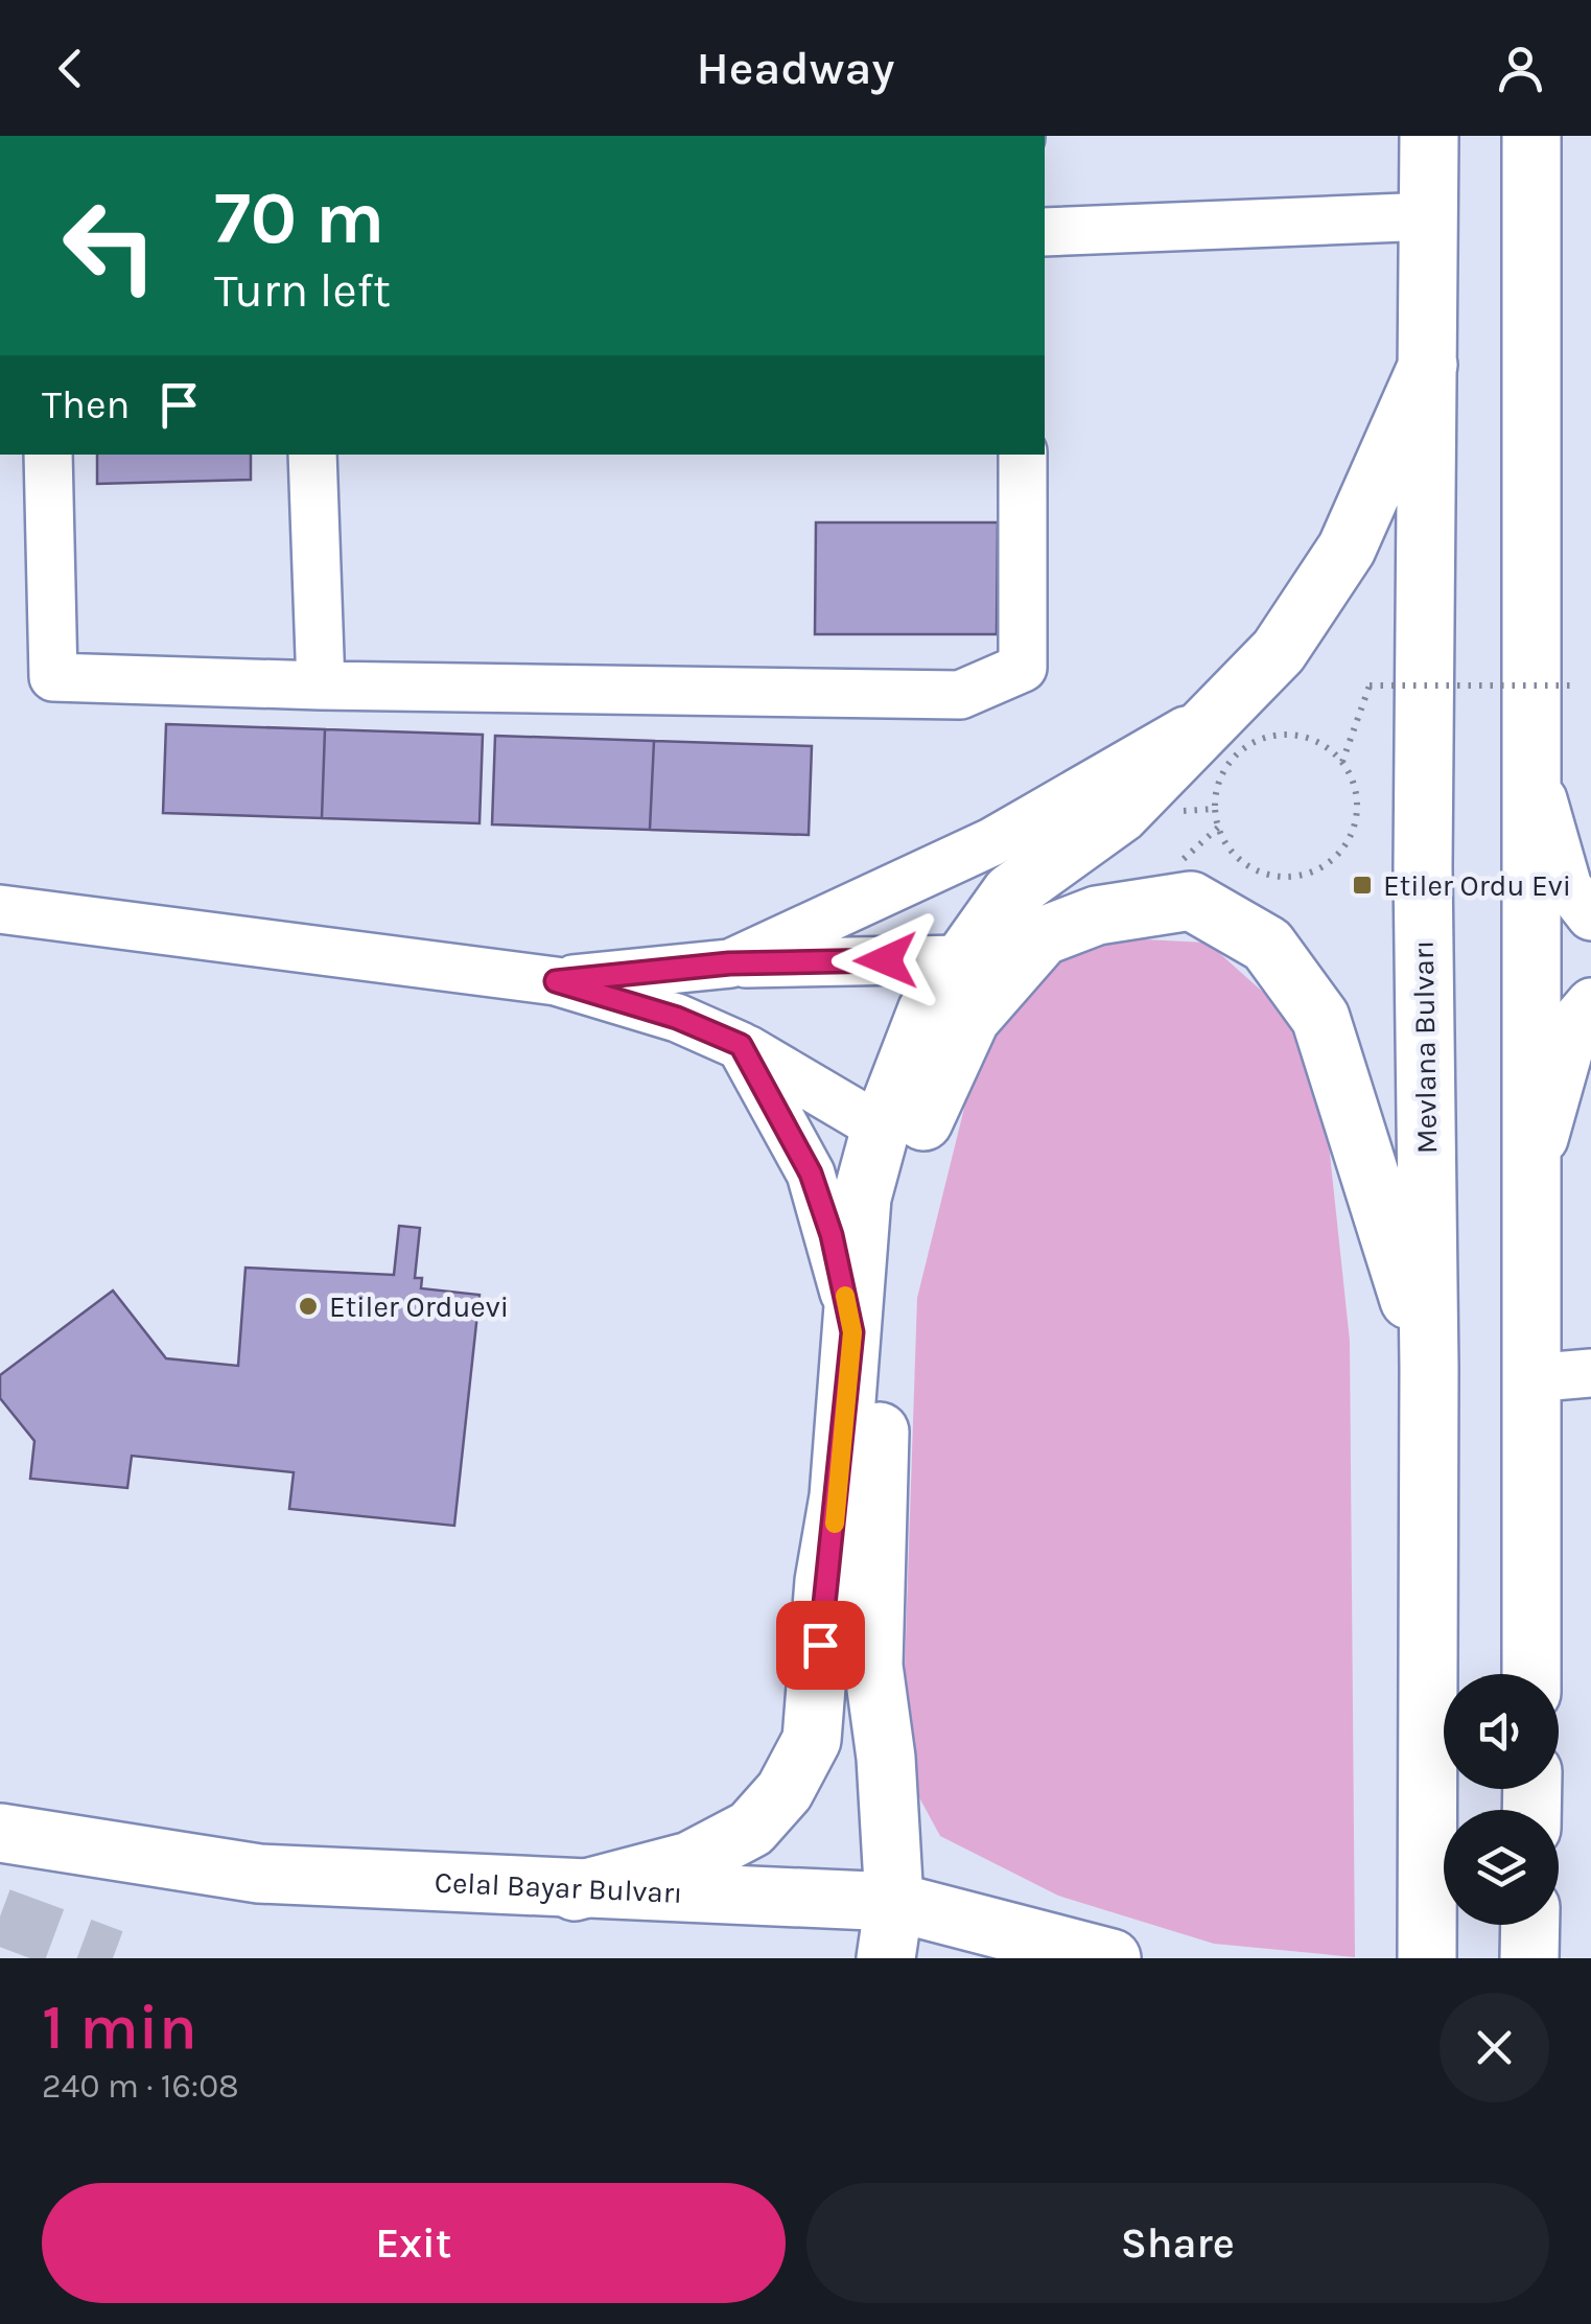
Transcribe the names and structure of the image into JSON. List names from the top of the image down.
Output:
{
  "streets": {
    "main road": ["Mevlana Bulvarı", "Celal Bayar Bulvarı"]
  },
  "places": {
    "transit": ["Etiler Ordu Evi"],
    "other": ["Etiler Orduevi"]
  },
  "page": {
    "header": "Headway",
    "turn": ["70 m", "Turn left"],
    "then": "Then",
    "heading": ["1 min", "240 m · 16:08"],
    "buttons": ["Exit", "Share"]
  }
}
